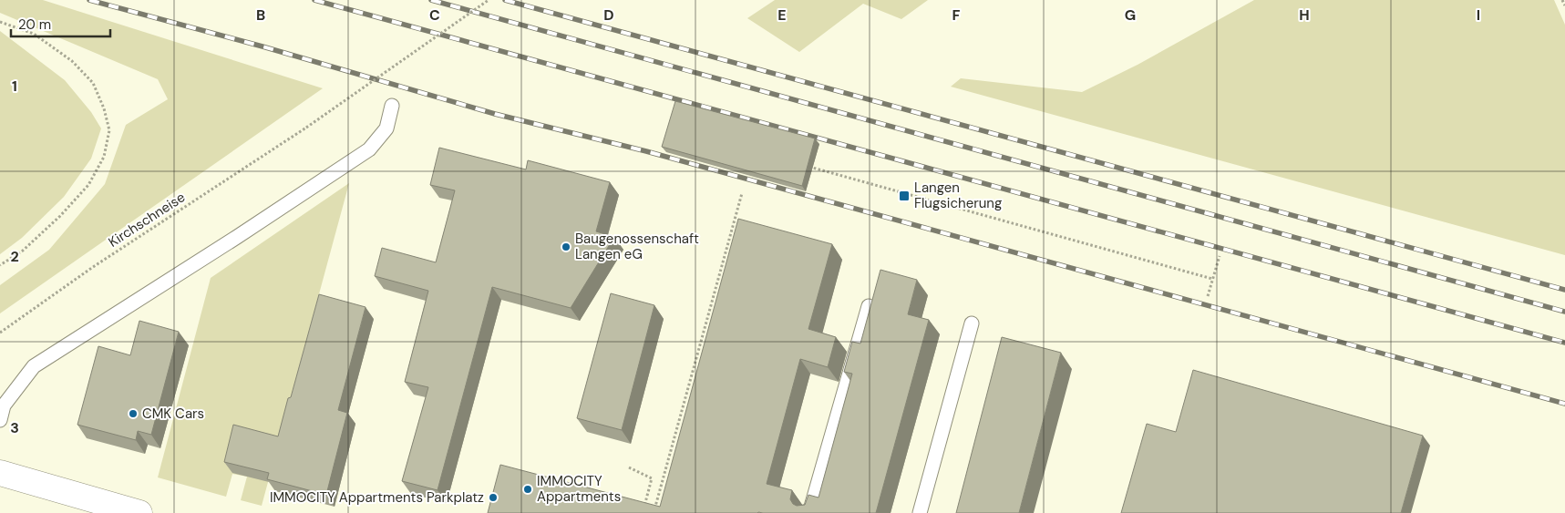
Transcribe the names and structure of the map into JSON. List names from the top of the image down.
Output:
{
  "streets": {
    "path": ["Kirchschneise"]
  },
  "places": {
    "transit": ["Langen Flugsicherung"],
    "other": [
      "Baugenossenschaft Langen eG",
      "CMK Cars",
      "IMMOCITY Appartments",
      "IMMOCITY Appartments Parkplatz"
    ]
  },
  "scale_bar": "20 m",
  "grid": {
    "columns": [
      "B",
      "C",
      "D",
      "E",
      "F",
      "G",
      "H",
      "I"
    ],
    "rows": ["1", "2", "3"]
  }
}
